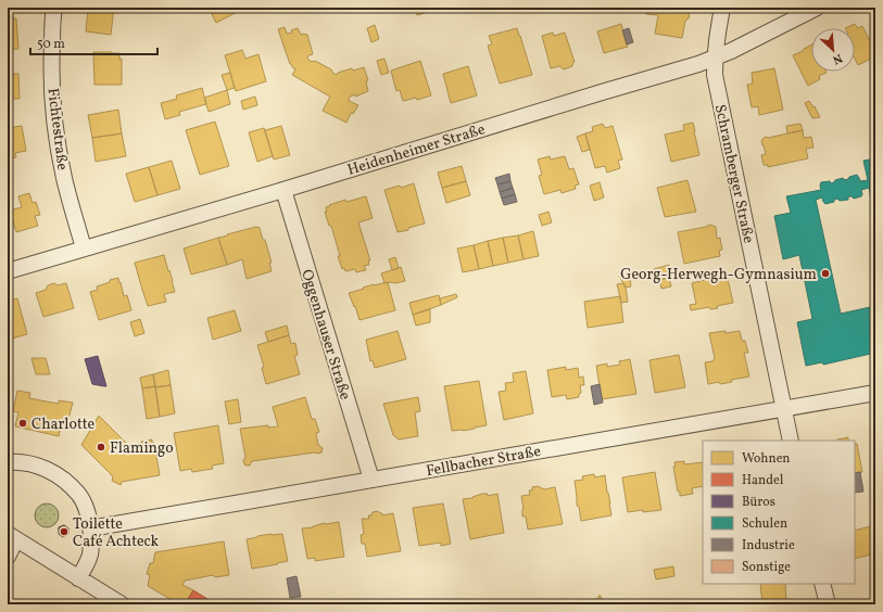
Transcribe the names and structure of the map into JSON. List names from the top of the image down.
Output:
{
  "streets": {
    "street": [
      "Fichtestraße",
      "Heidenheimer Straße",
      "Schramberger Straße",
      "Oggenhauser Straße",
      "Fellbacher Straße"
    ]
  },
  "crossings": [
    ["Fichtestraße", "Heidenheimer Straße"],
    ["Heidenheimer Straße", "Schramberger Straße"],
    ["Heidenheimer Straße", "Oggenhauser Straße"],
    ["Schramberger Straße", "Fellbacher Straße"],
    ["Oggenhauser Straße", "Fellbacher Straße"]
  ],
  "places": [
    "Georg-Herwegh-Gymnasium",
    "Charlotte",
    "Flamingo",
    "Toilette Café Achteck"
  ],
  "legend": [
    "Wohnen",
    "Handel",
    "Büros",
    "Schulen",
    "Industrie",
    "Sonstige"
  ],
  "scale_bar": "50 m",
  "north": "bottom right"
}
